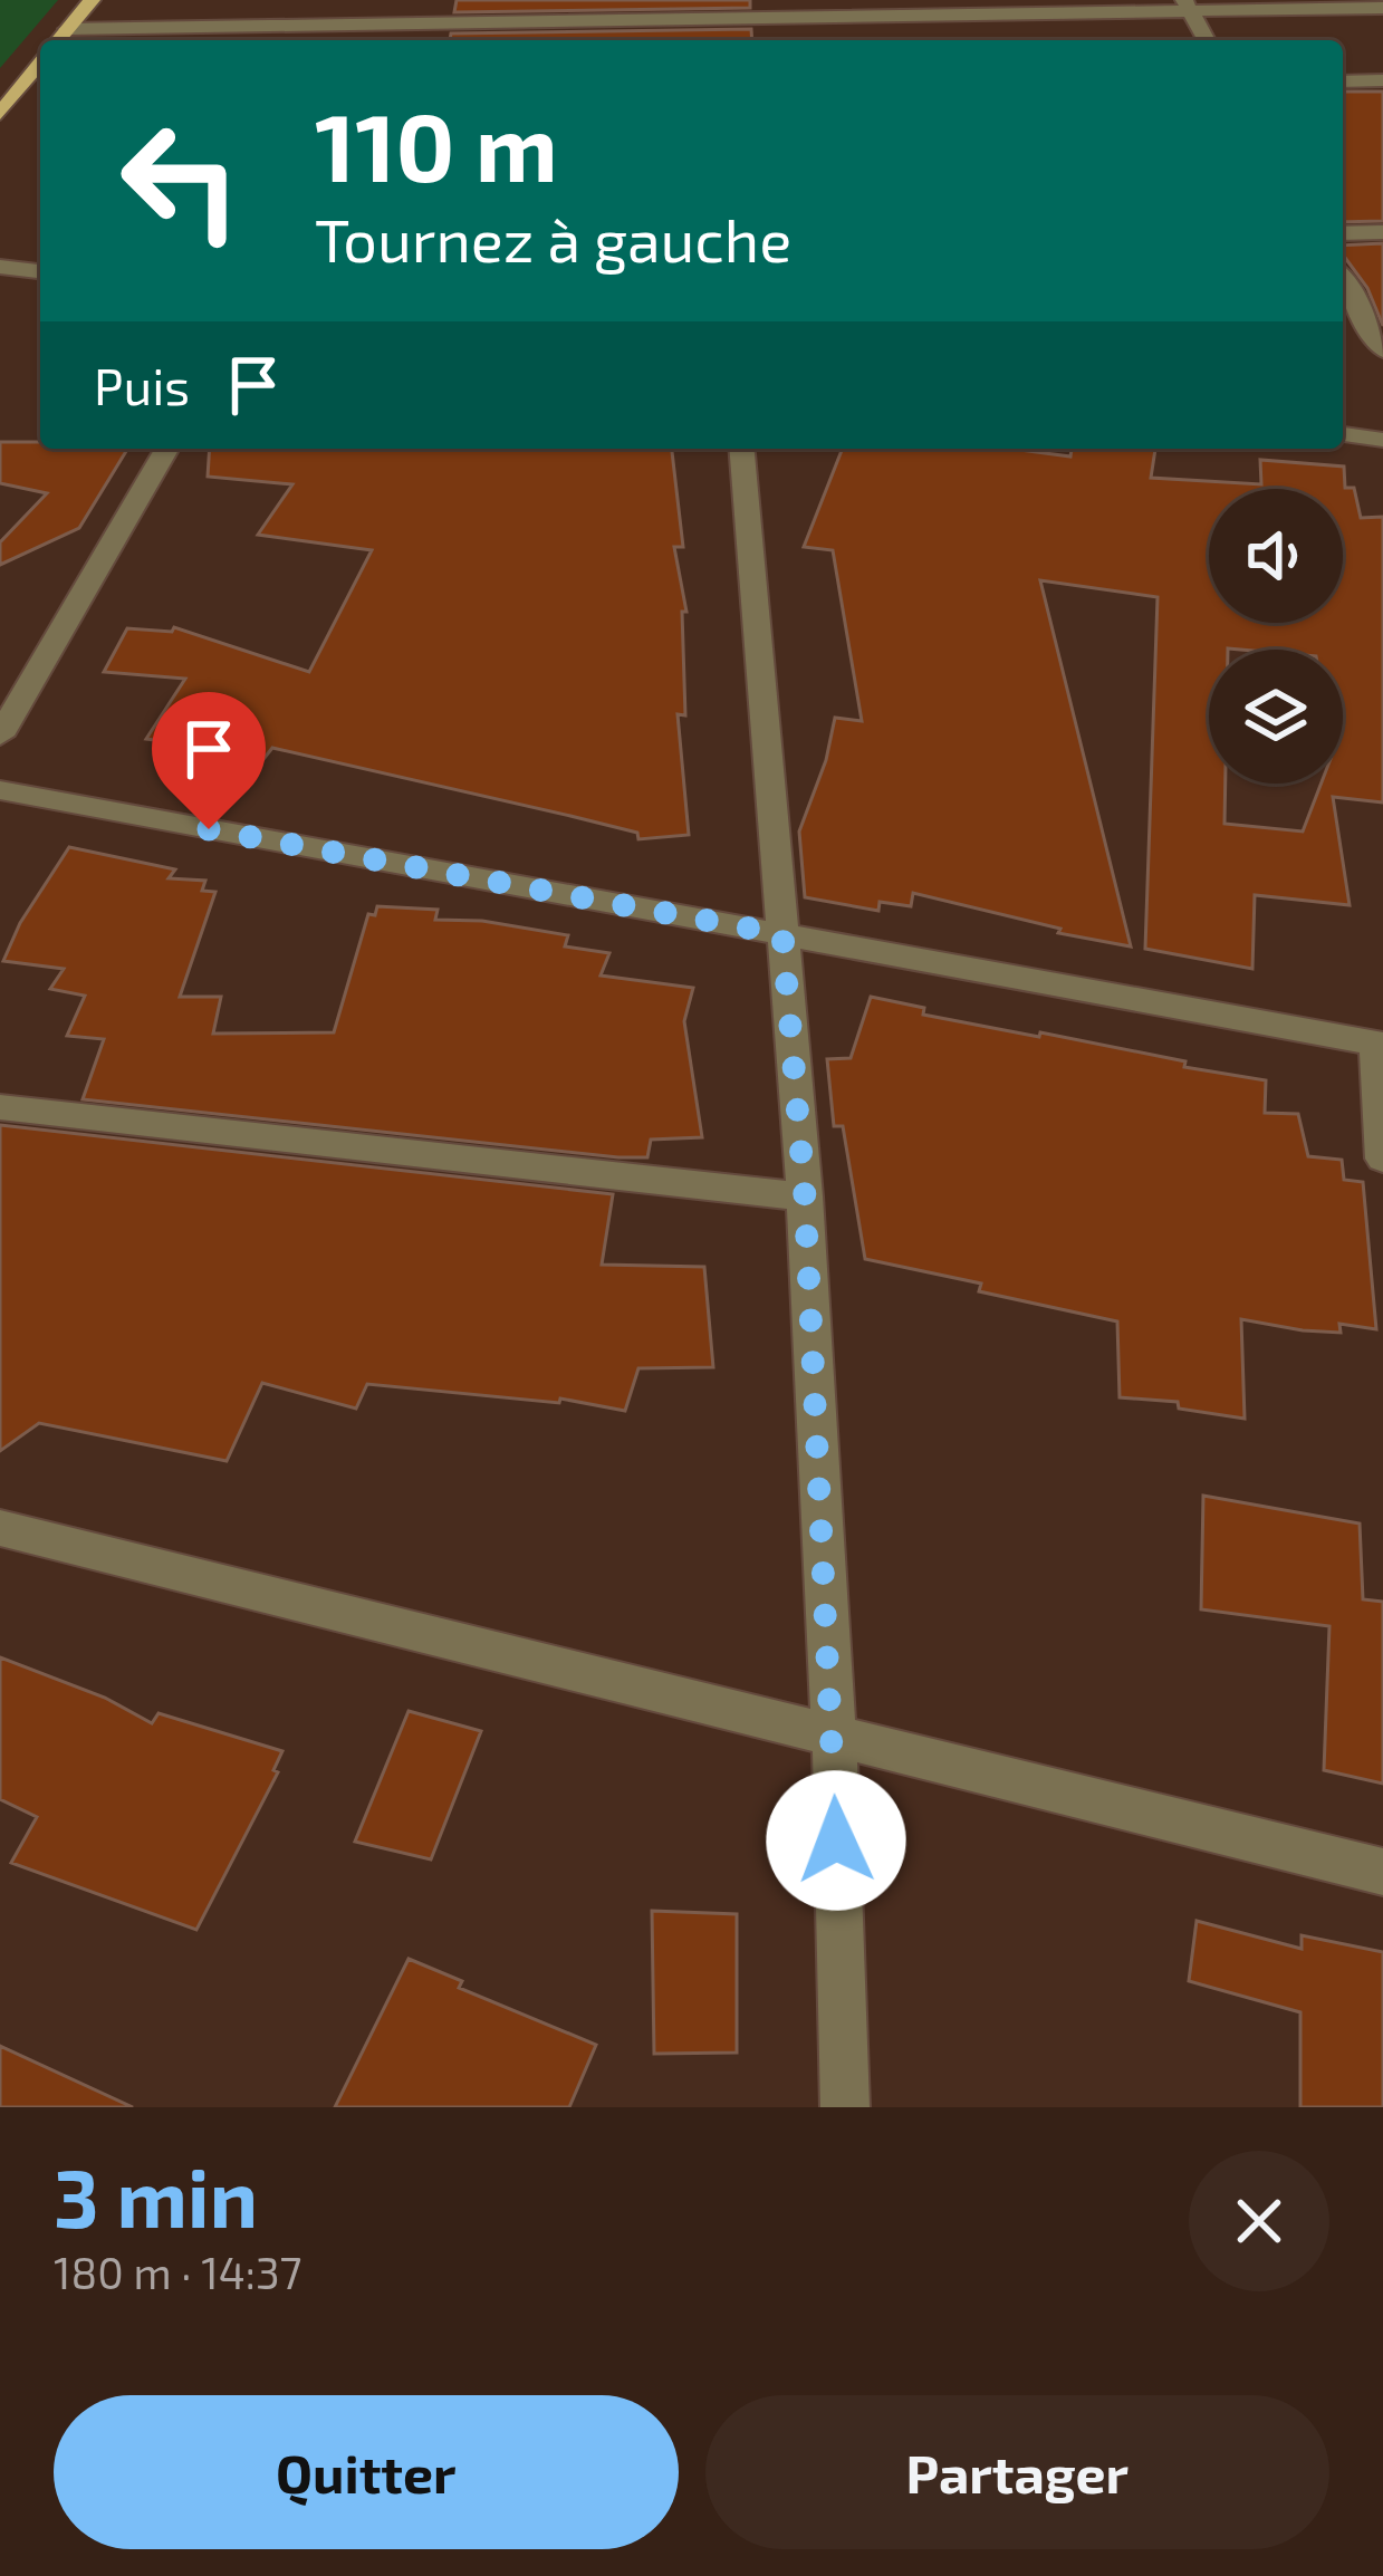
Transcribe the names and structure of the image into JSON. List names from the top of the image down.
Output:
{
  "page": {
    "turn": ["110 m", "Tournez à gauche"],
    "then": "Puis",
    "heading": ["3 min", "180 m · 14:37"],
    "buttons": ["Quitter", "Partager"]
  }
}
